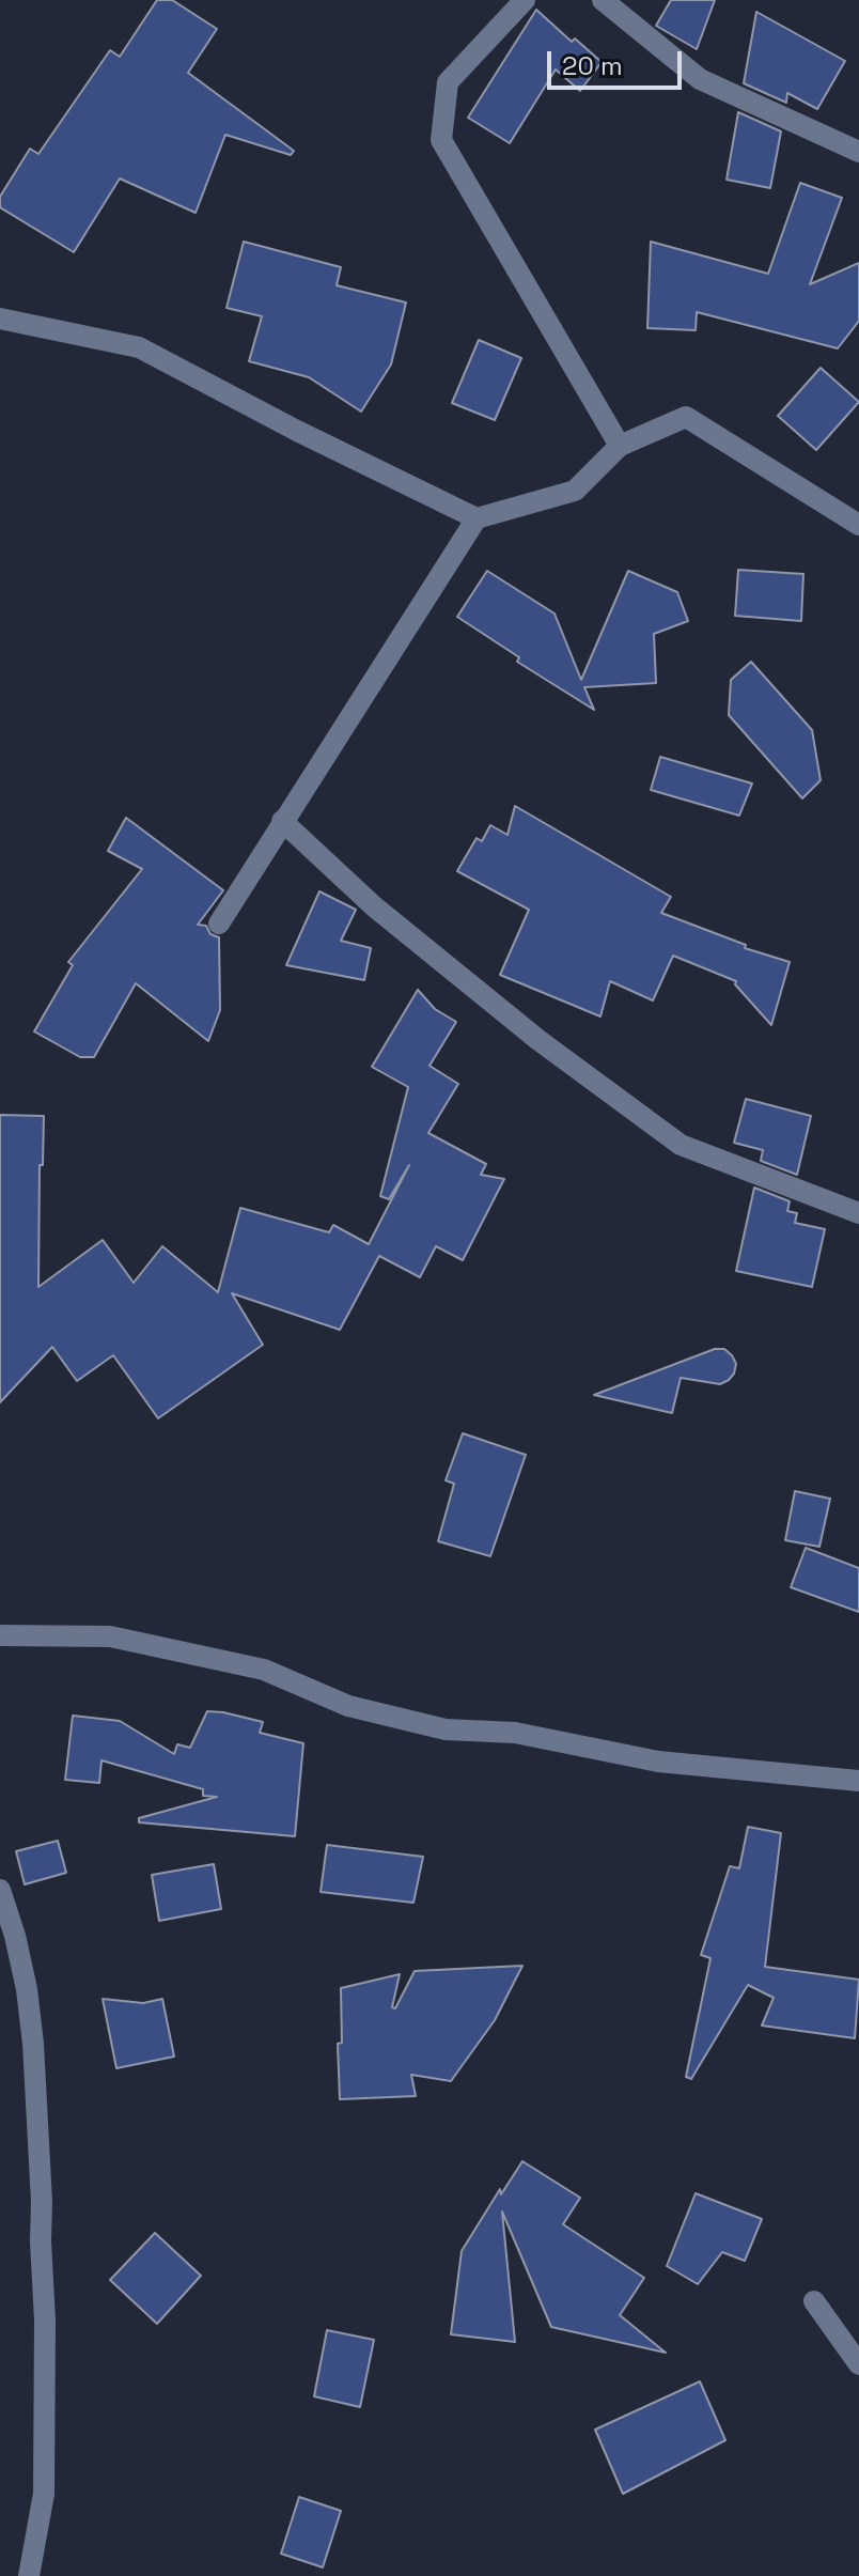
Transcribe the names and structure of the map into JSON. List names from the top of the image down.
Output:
{
  "scale_bar": "20 m"
}
